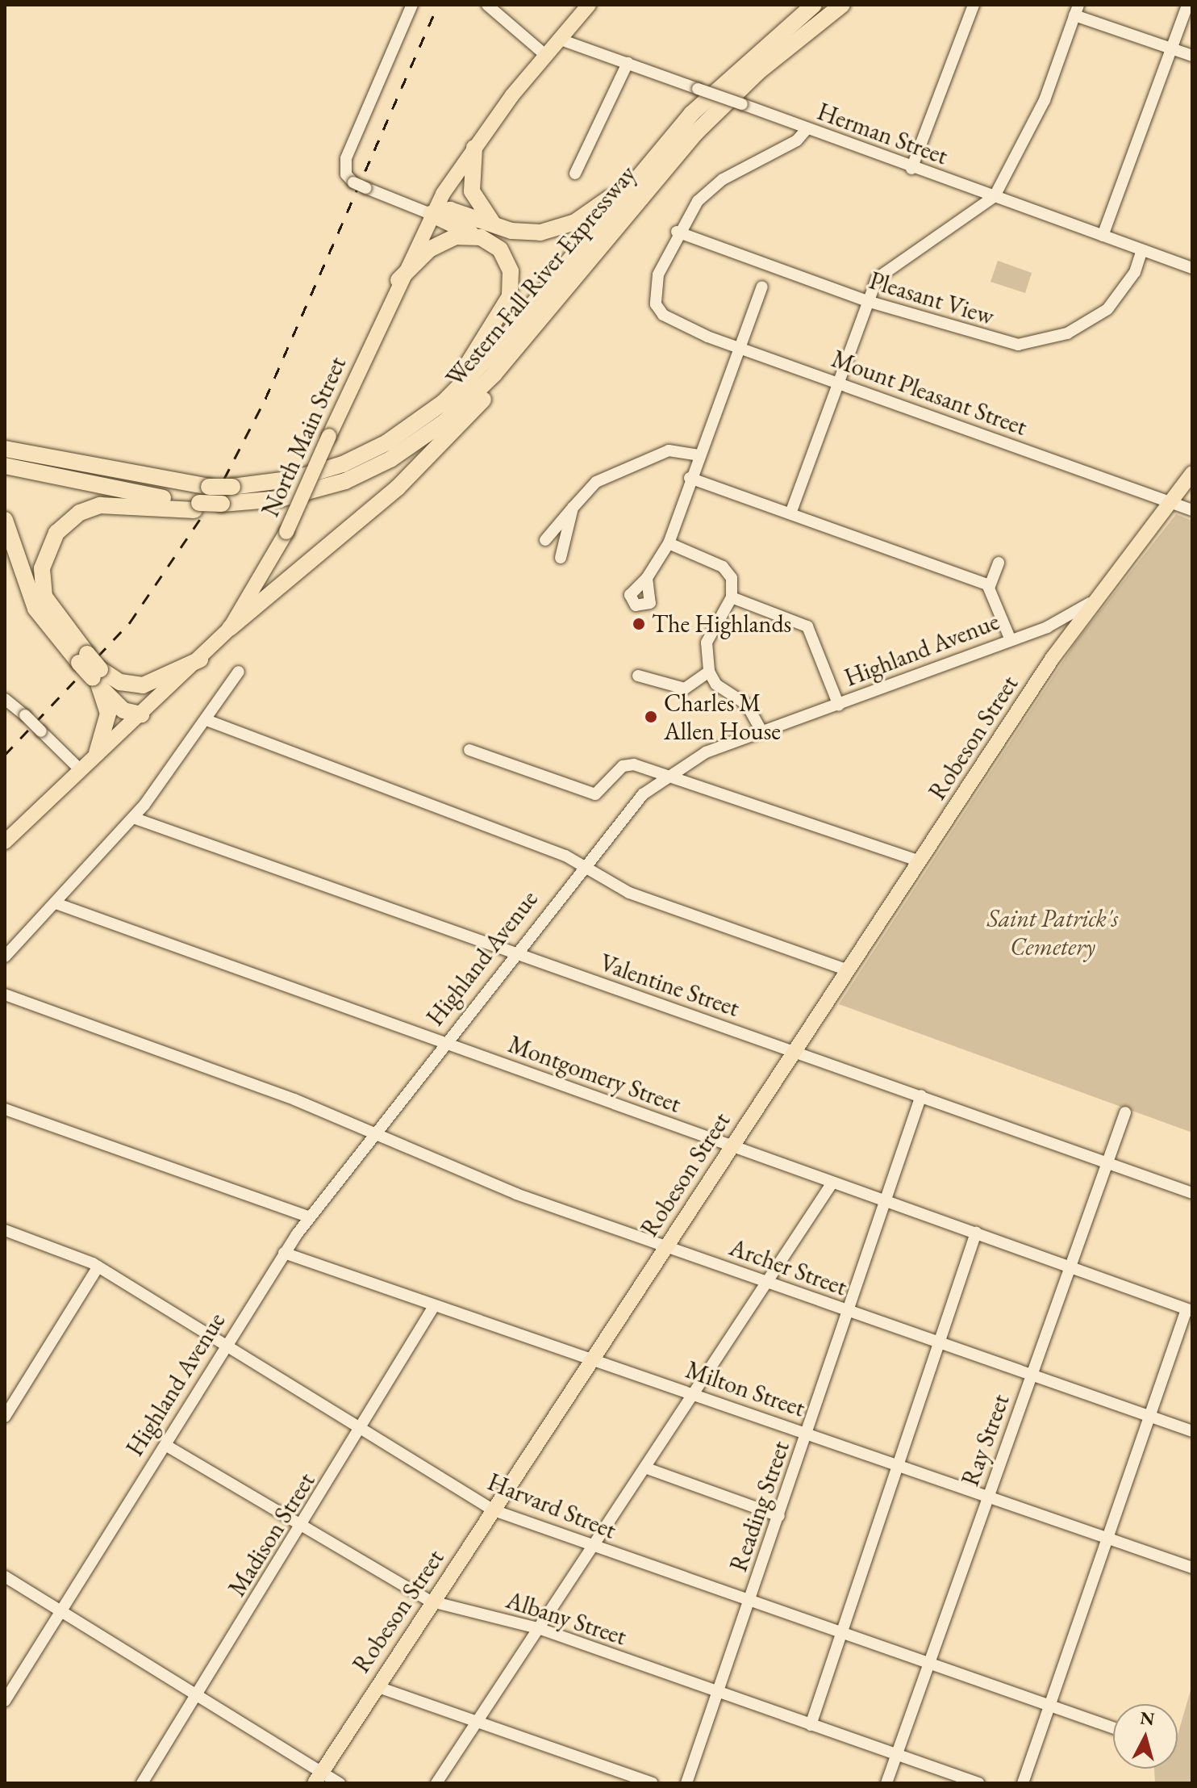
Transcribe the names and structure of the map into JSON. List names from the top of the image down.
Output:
{
  "streets": {
    "highway": ["Western Fall River Expressway"],
    "main road": ["North Main Street", "Highland Avenue", "Robeson Street"],
    "street": [
      "Herman Street",
      "Pleasant View",
      "Mount Pleasant Street",
      "Valentine Street",
      "Montgomery Street",
      "Archer Street",
      "Milton Street",
      "Ray Street",
      "Harvard Street",
      "Reading Street",
      "Madison Street",
      "Albany Street"
    ]
  },
  "crossings": [
    ["Herman Street", "Pleasant View"],
    ["Herman Street", "North Main Street"],
    ["Pleasant View", "Mount Pleasant Street"],
    ["Mount Pleasant Street", "Highland Avenue"],
    ["Highland Avenue", "Robeson Street"],
    ["Highland Avenue", "Valentine Street"],
    ["Highland Avenue", "Montgomery Street"],
    ["Highland Avenue", "Archer Street"],
    ["Highland Avenue", "Milton Street"],
    ["Highland Avenue", "Harvard Street"],
    ["Highland Avenue", "Albany Street"],
    ["Robeson Street", "Valentine Street"],
    ["Robeson Street", "Montgomery Street"],
    ["Robeson Street", "Archer Street"],
    ["Robeson Street", "Milton Street"],
    ["Robeson Street", "Harvard Street"],
    ["Robeson Street", "Albany Street"],
    ["Valentine Street", "Ray Street"],
    ["Valentine Street", "Reading Street"],
    ["Montgomery Street", "Ray Street"],
    ["Montgomery Street", "Reading Street"],
    ["Archer Street", "Ray Street"],
    ["Archer Street", "Reading Street"],
    ["Milton Street", "Ray Street"],
    ["Milton Street", "Reading Street"],
    ["Milton Street", "Madison Street"],
    ["Ray Street", "Harvard Street"],
    ["Ray Street", "Albany Street"],
    ["Harvard Street", "Reading Street"],
    ["Harvard Street", "Madison Street"],
    ["Reading Street", "Albany Street"],
    ["Madison Street", "Albany Street"]
  ],
  "parks": ["Saint Patrick's Cemetery"],
  "places": ["The Highlands", "Charles M Allen House"],
  "north": "top"
}
